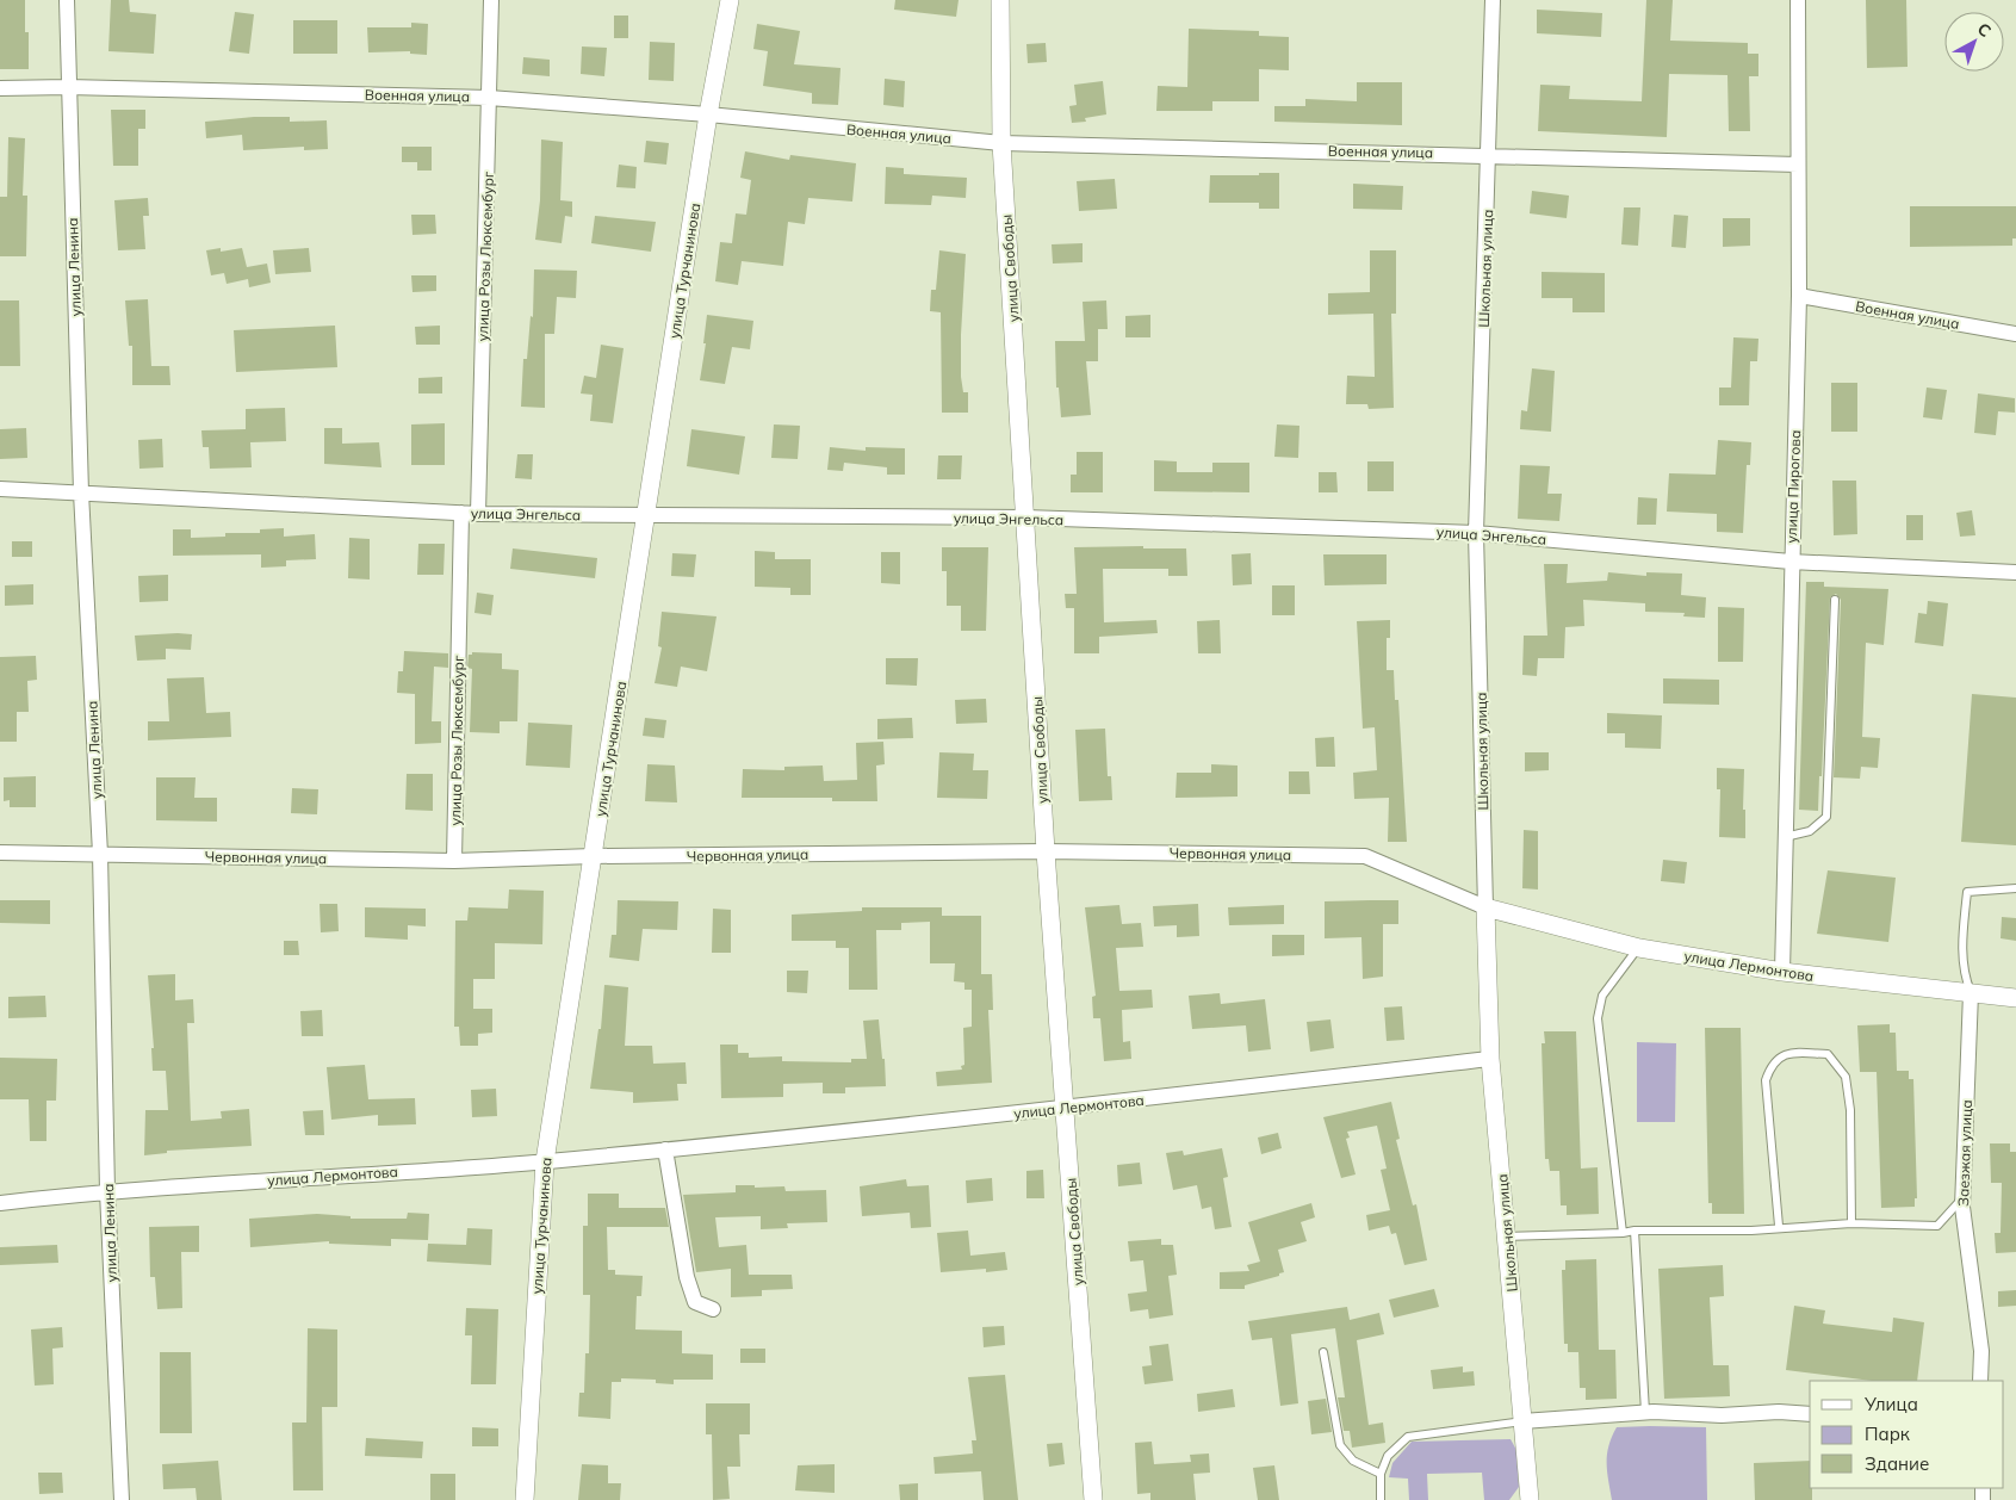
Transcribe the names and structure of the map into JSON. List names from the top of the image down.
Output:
{
  "streets": {
    "street": [
      "Военная улица",
      "улица Розы Люксембург",
      "улица Ленина",
      "улица Свободы",
      "Школьная улица",
      "улица Турчанинова",
      "улица Пирогова",
      "улица Энгельса",
      "Червонная улица",
      "улица Лермонтова",
      "Заезжая улица"
    ]
  },
  "crossings": [
    ["Военная улица", "улица Розы Люксембург"],
    ["Военная улица", "улица Ленина"],
    ["Военная улица", "улица Свободы"],
    ["Военная улица", "Школьная улица"],
    ["Военная улица", "улица Турчанинова"],
    ["Военная улица", "улица Пирогова"],
    ["улица Розы Люксембург", "улица Энгельса"],
    ["улица Розы Люксембург", "Червонная улица"],
    ["улица Ленина", "улица Энгельса"],
    ["улица Ленина", "Червонная улица"],
    ["улица Ленина", "улица Лермонтова"],
    ["улица Свободы", "улица Энгельса"],
    ["улица Свободы", "Червонная улица"],
    ["улица Свободы", "улица Лермонтова"],
    ["Школьная улица", "улица Энгельса"],
    ["Школьная улица", "Червонная улица"],
    ["Школьная улица", "улица Лермонтова"],
    ["улица Турчанинова", "улица Энгельса"],
    ["улица Турчанинова", "Червонная улица"],
    ["улица Турчанинова", "улица Лермонтова"],
    ["улица Пирогова", "улица Энгельса"],
    ["улица Пирогова", "улица Лермонтова"],
    ["Червонная улица", "улица Лермонтова"],
    ["улица Лермонтова", "Заезжая улица"]
  ],
  "legend": ["Улица", "Парк", "Здание"],
  "north": "top right"
}
